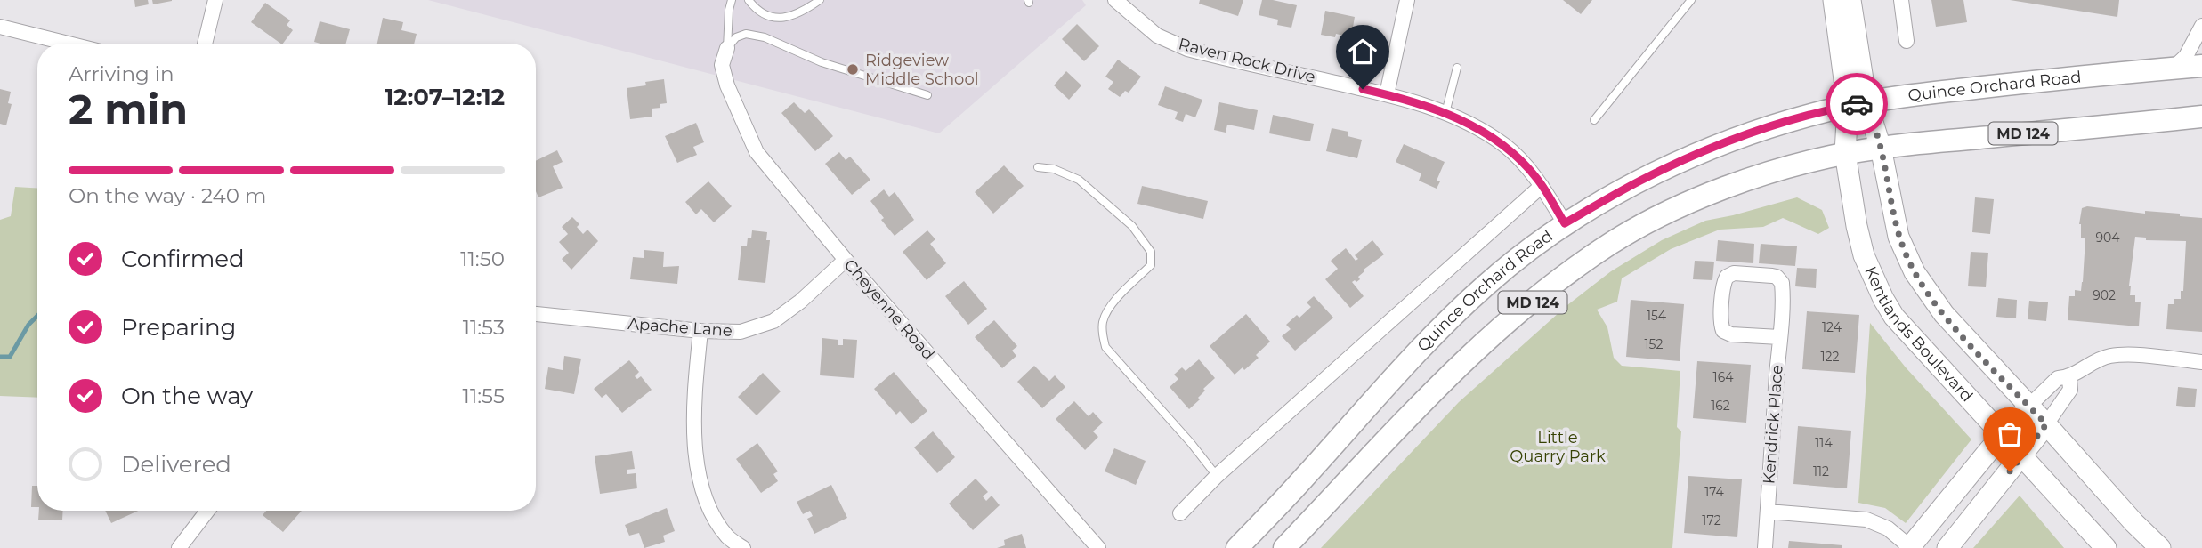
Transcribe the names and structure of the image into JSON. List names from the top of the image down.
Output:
{
  "streets": {
    "main road": ["Quince Orchard Road", "MD 124"],
    "street": [
      "Raven Rock Drive",
      "Cheyenne Road",
      "Apache Lane",
      "Kentlands Boulevard",
      "Kendrick Place"
    ]
  },
  "crossings": [
    ["Raven Rock Drive", "Quince Orchard Road"],
    ["Quince Orchard Road", "Kentlands Boulevard"],
    ["MD 124", "Kentlands Boulevard"],
    ["Cheyenne Road", "Apache Lane"]
  ],
  "parks": ["Little Quarry Park"],
  "places": ["Ridgeview Middle School"],
  "house_numbers": [
    "904",
    "902",
    "154",
    "124",
    "152",
    "122",
    "164",
    "162",
    "114",
    "112",
    "174",
    "172"
  ],
  "page": {
    "heading": ["2 min", "Arriving in", "12:07–12:12"],
    "bar": "On the way · 240 m",
    "list": [
      ["Confirmed", "11:50"],
      ["Preparing", "11:53"],
      ["On the way", "11:55"],
      "Delivered"
    ]
  }
}
